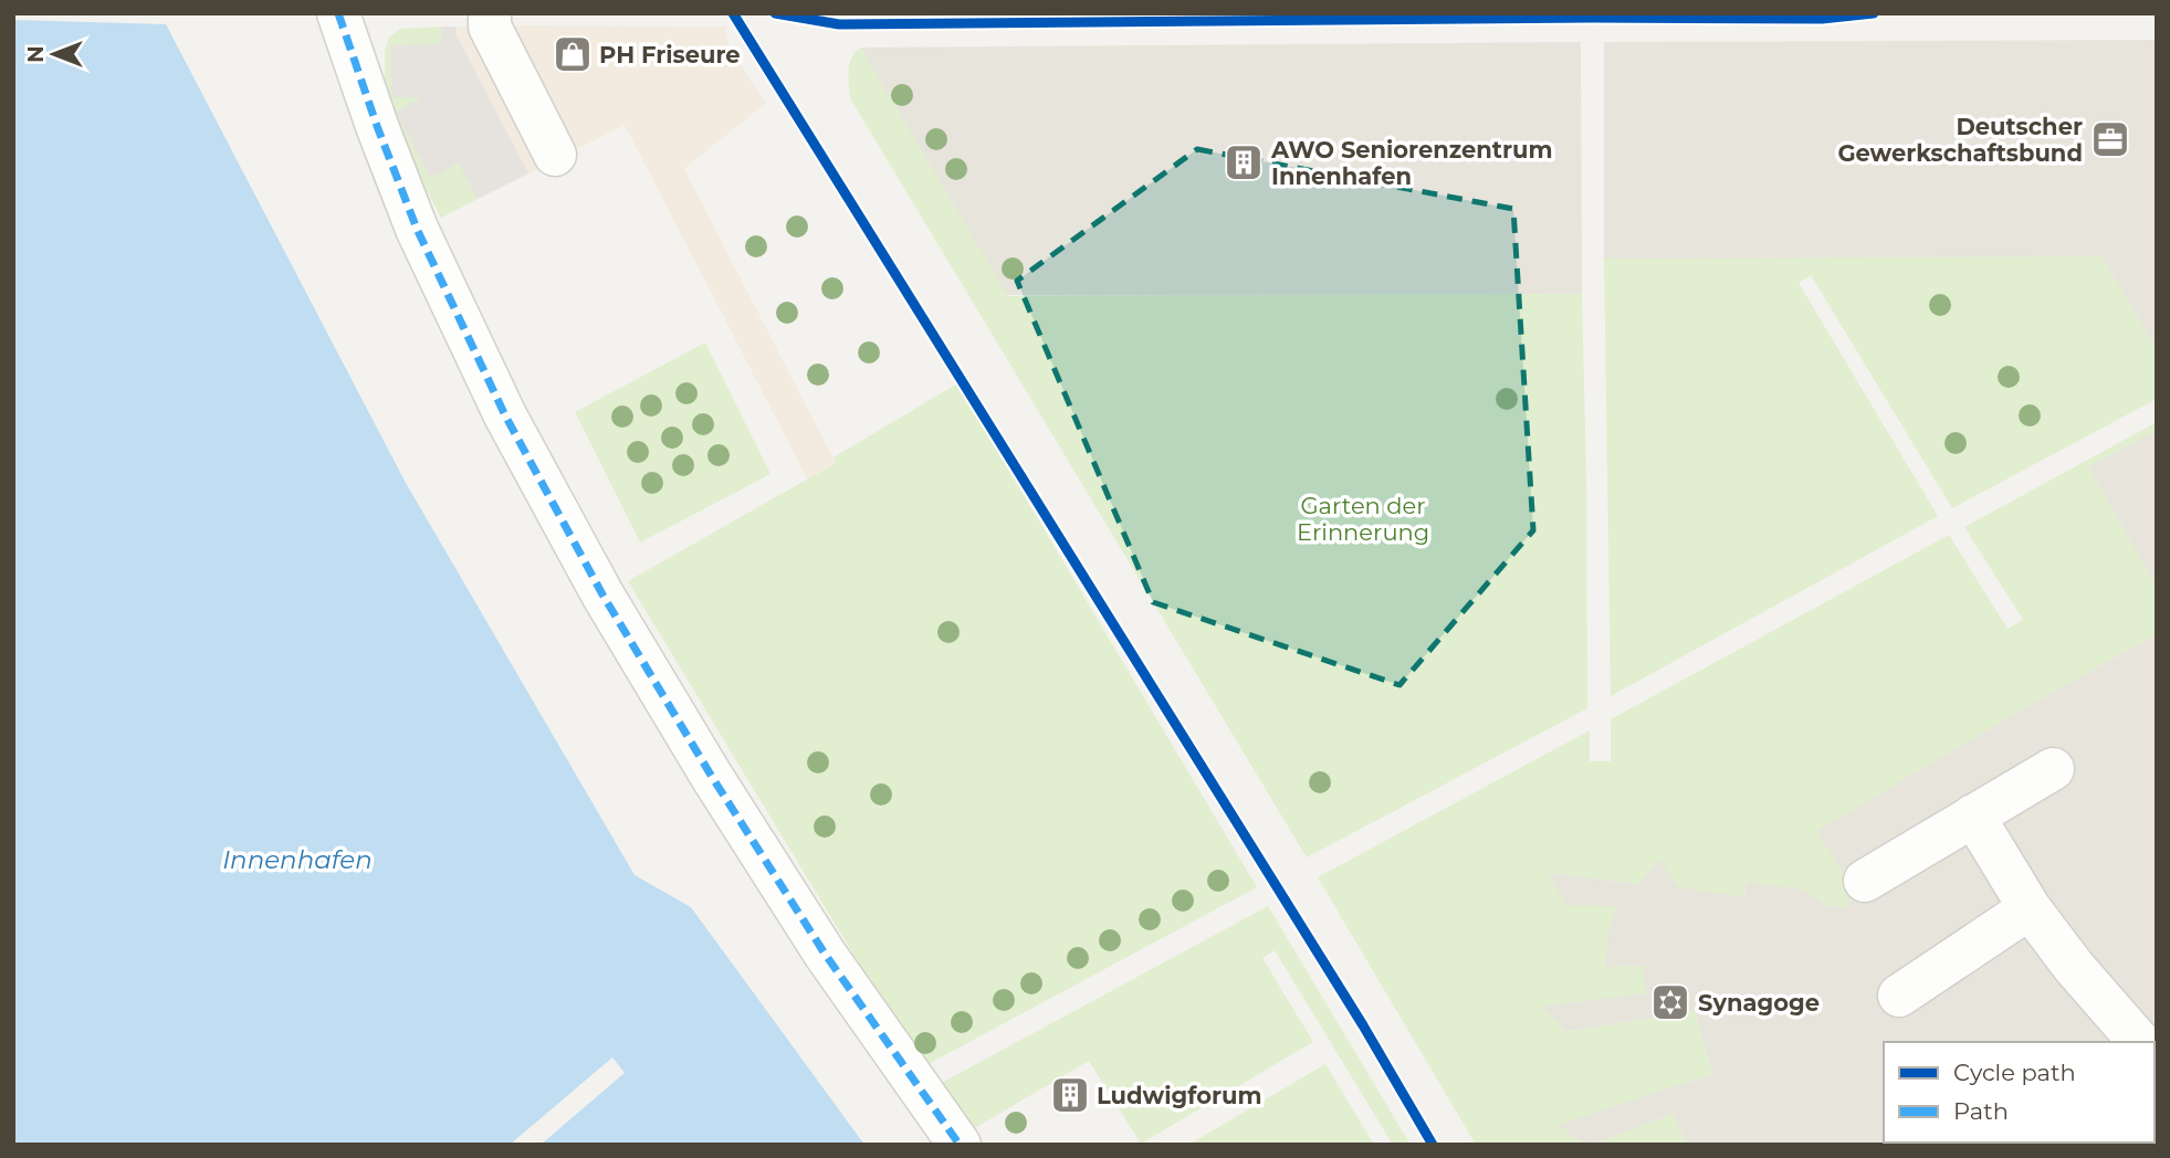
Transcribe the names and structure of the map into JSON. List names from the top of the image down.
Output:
{
  "water": ["Innenhafen"],
  "parks": ["Garten der Erinnerung"],
  "places": {
    "shop": ["PH Friseure"],
    "office": ["Deutscher Gewerkschaftsbund"],
    "building": ["AWO Seniorenzentrum Innenhafen", "Ludwigforum"],
    "synagogue": ["Synagoge"]
  },
  "legend": ["Cycle path", "Path"],
  "north": "left"
}
